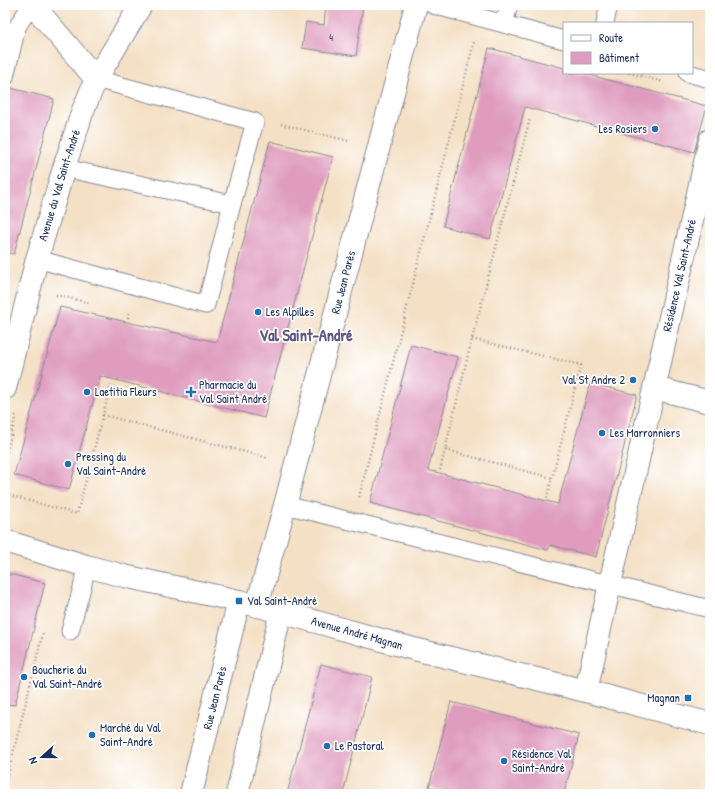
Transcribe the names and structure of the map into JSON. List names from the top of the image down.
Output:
{
  "streets": {
    "street": [
      "Avenue du Val Saint-André",
      "Résidence Val Saint-André",
      "Rue Jean Parès",
      "Avenue André Magnan"
    ]
  },
  "crossings": [
    ["Résidence Val Saint-André", "Avenue André Magnan"],
    ["Rue Jean Parès", "Avenue André Magnan"]
  ],
  "districts": ["Val Saint-André"],
  "places": {
    "other": [
      "Les Rosiers",
      "Les Alpilles",
      "Val St Andre 2",
      "Laetitia Fleurs",
      "Les Marronniers",
      "Pressing du Val Saint-André",
      "Boucherie du Val Saint-André",
      "Marché du Val Saint-André",
      "Le Pastoral",
      "Résidence Val Saint-André"
    ],
    "health": ["Pharmacie du Val Saint André"],
    "transit": ["Val Saint-André", "Magnan"]
  },
  "house_numbers": ["4"],
  "legend": ["Route", "Bâtiment"],
  "north": "left"
}
